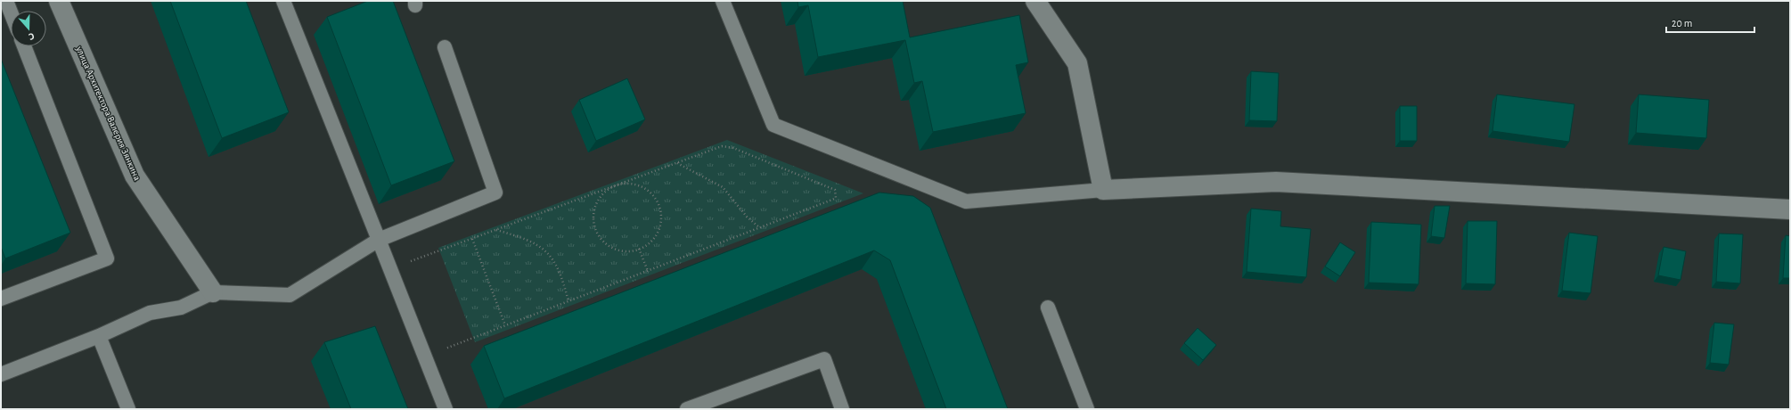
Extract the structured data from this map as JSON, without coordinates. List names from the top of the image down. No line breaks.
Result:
{"streets":{"street":["улица Архитектора Валерия Зянкина"]},"scale_bar":"20 m","north":"bottom"}
